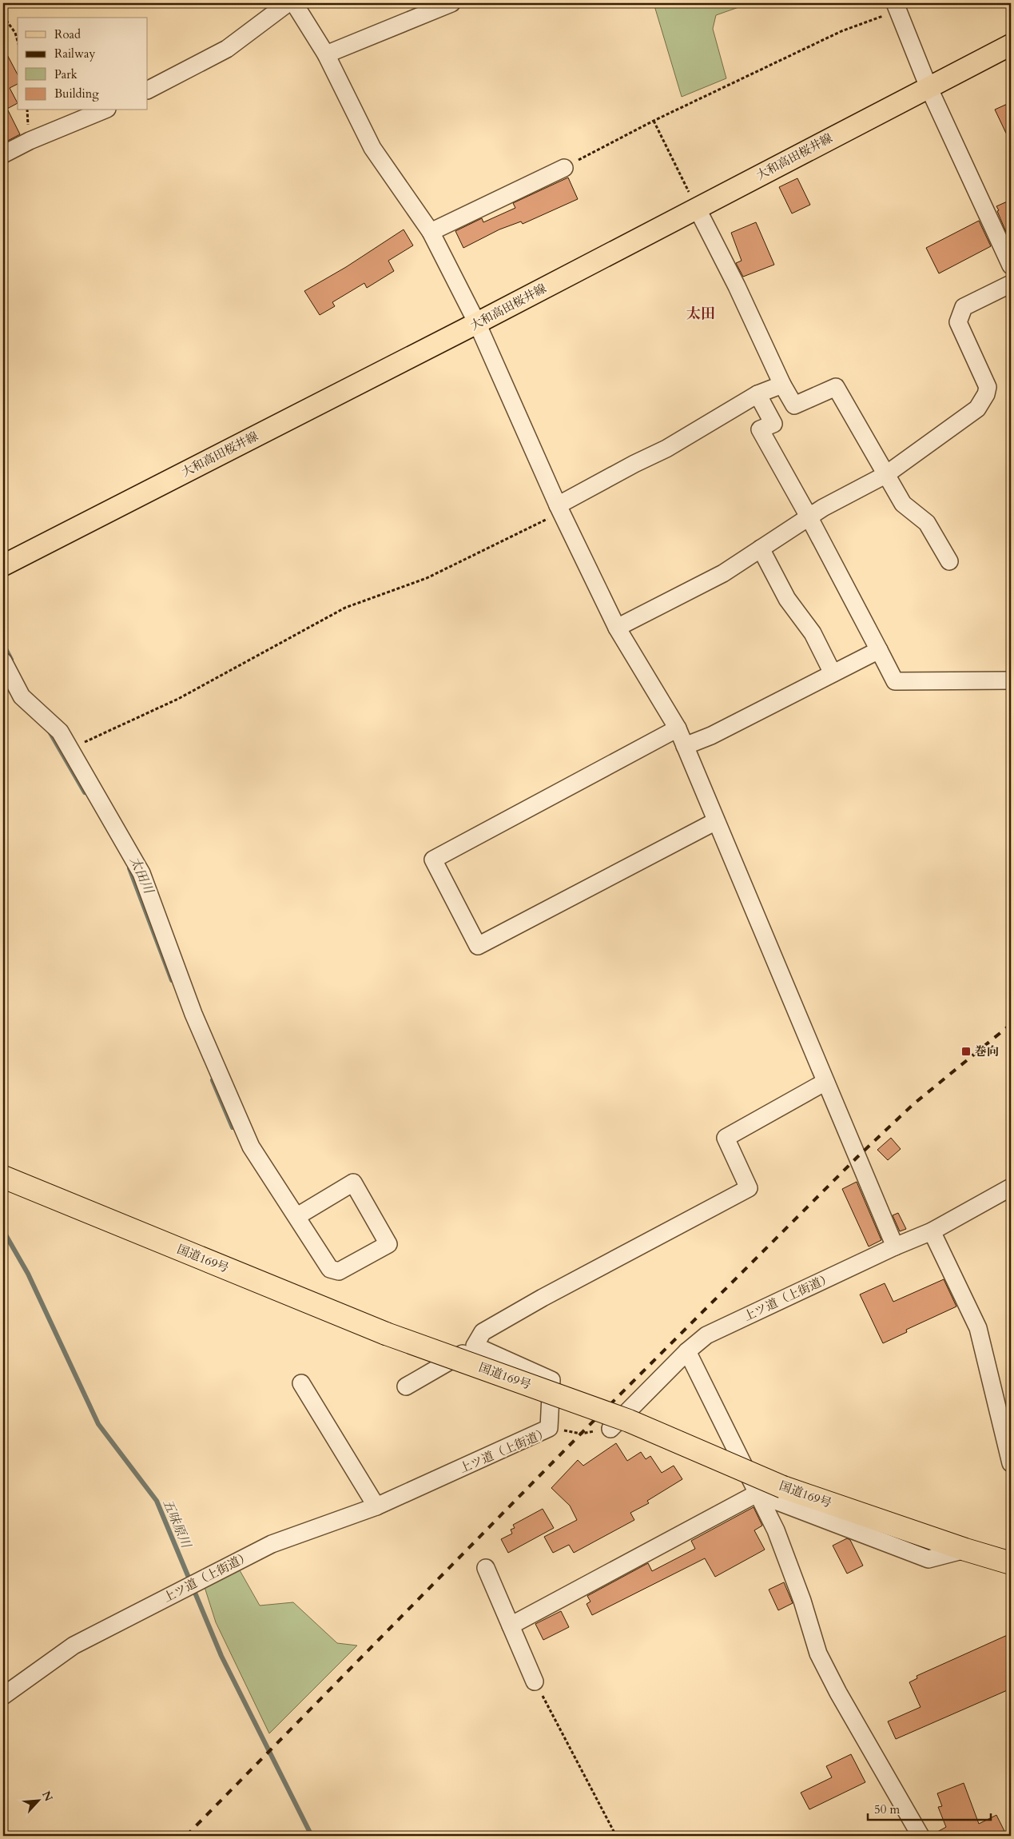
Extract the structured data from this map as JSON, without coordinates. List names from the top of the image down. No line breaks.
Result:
{"streets":{"highway":["国道169号"],"main road":["大和高田桜井線"],"street":["上ツ道（上街道）"]},"districts":["太田"],"water":["太田川","五味原川"],"places":{"transit":["巻向"]},"legend":["Road","Railway","Park","Building"],"scale_bar":"50 m","north":"top right"}
